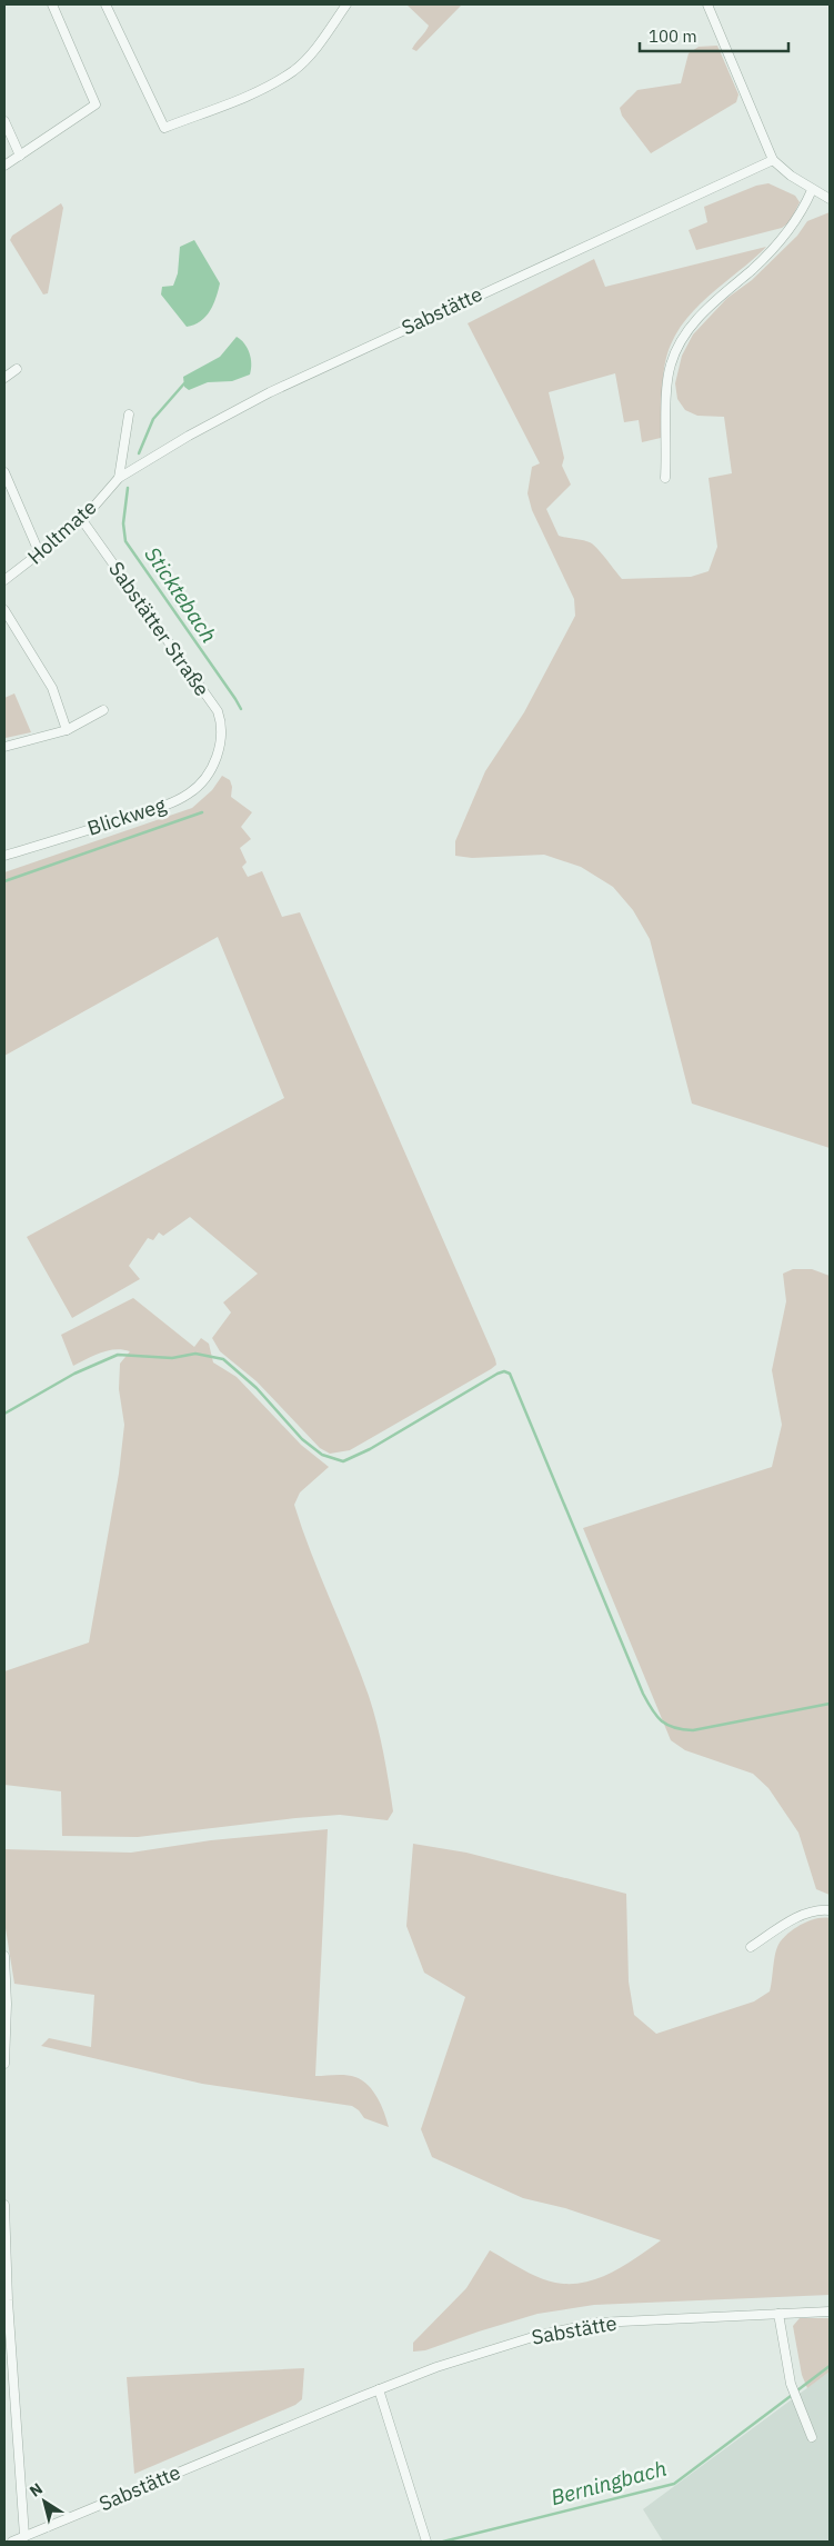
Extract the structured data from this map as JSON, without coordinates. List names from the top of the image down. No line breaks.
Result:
{"streets":{"street":["Sabstätte","Holtmate","Sabstätter Straße","Blickweg"]},"crossings":[["Sabstätte","Holtmate"],["Holtmate","Sabstätter Straße"],["Sabstätter Straße","Blickweg"]],"water":["Sticktebach","Berningbach"],"scale_bar":"100 m","north":"top left"}
